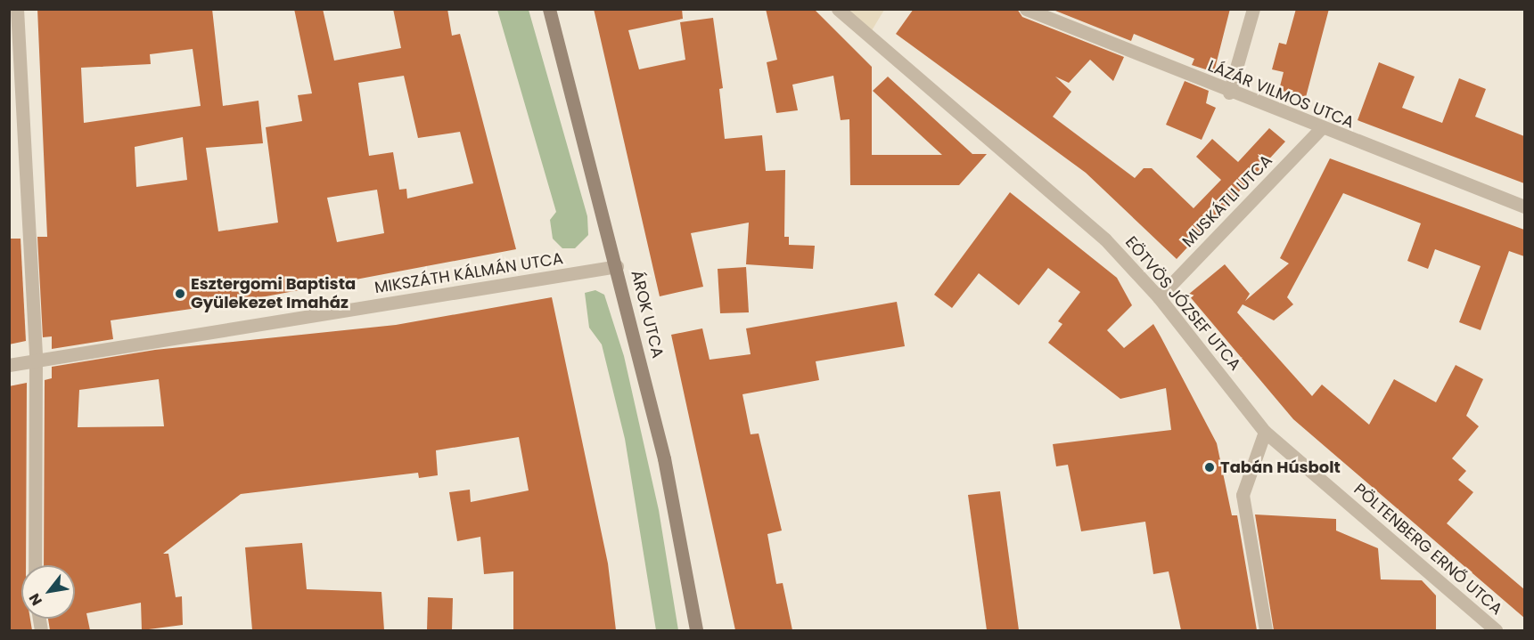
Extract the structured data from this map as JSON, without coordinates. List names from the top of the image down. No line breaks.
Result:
{"streets":{"main road":["ÁROK UTCA"],"street":["LÁZÁR VILMOS UTCA","MUSKÁTLI UTCA","MIKSZÁTH KÁLMÁN UTCA","EÖTVÖS JÓZSEF UTCA","PÖLTENBERG ERNŐ UTCA"]},"crossings":[["LÁZÁR VILMOS UTCA","MUSKÁTLI UTCA"],["MUSKÁTLI UTCA","EÖTVÖS JÓZSEF UTCA"],["MIKSZÁTH KÁLMÁN UTCA","ÁROK UTCA"],["EÖTVÖS JÓZSEF UTCA","PÖLTENBERG ERNŐ UTCA"]],"places":["Esztergomi Baptista Gyülekezet Imaház","Tabán Húsbolt"],"north":"bottom left"}
